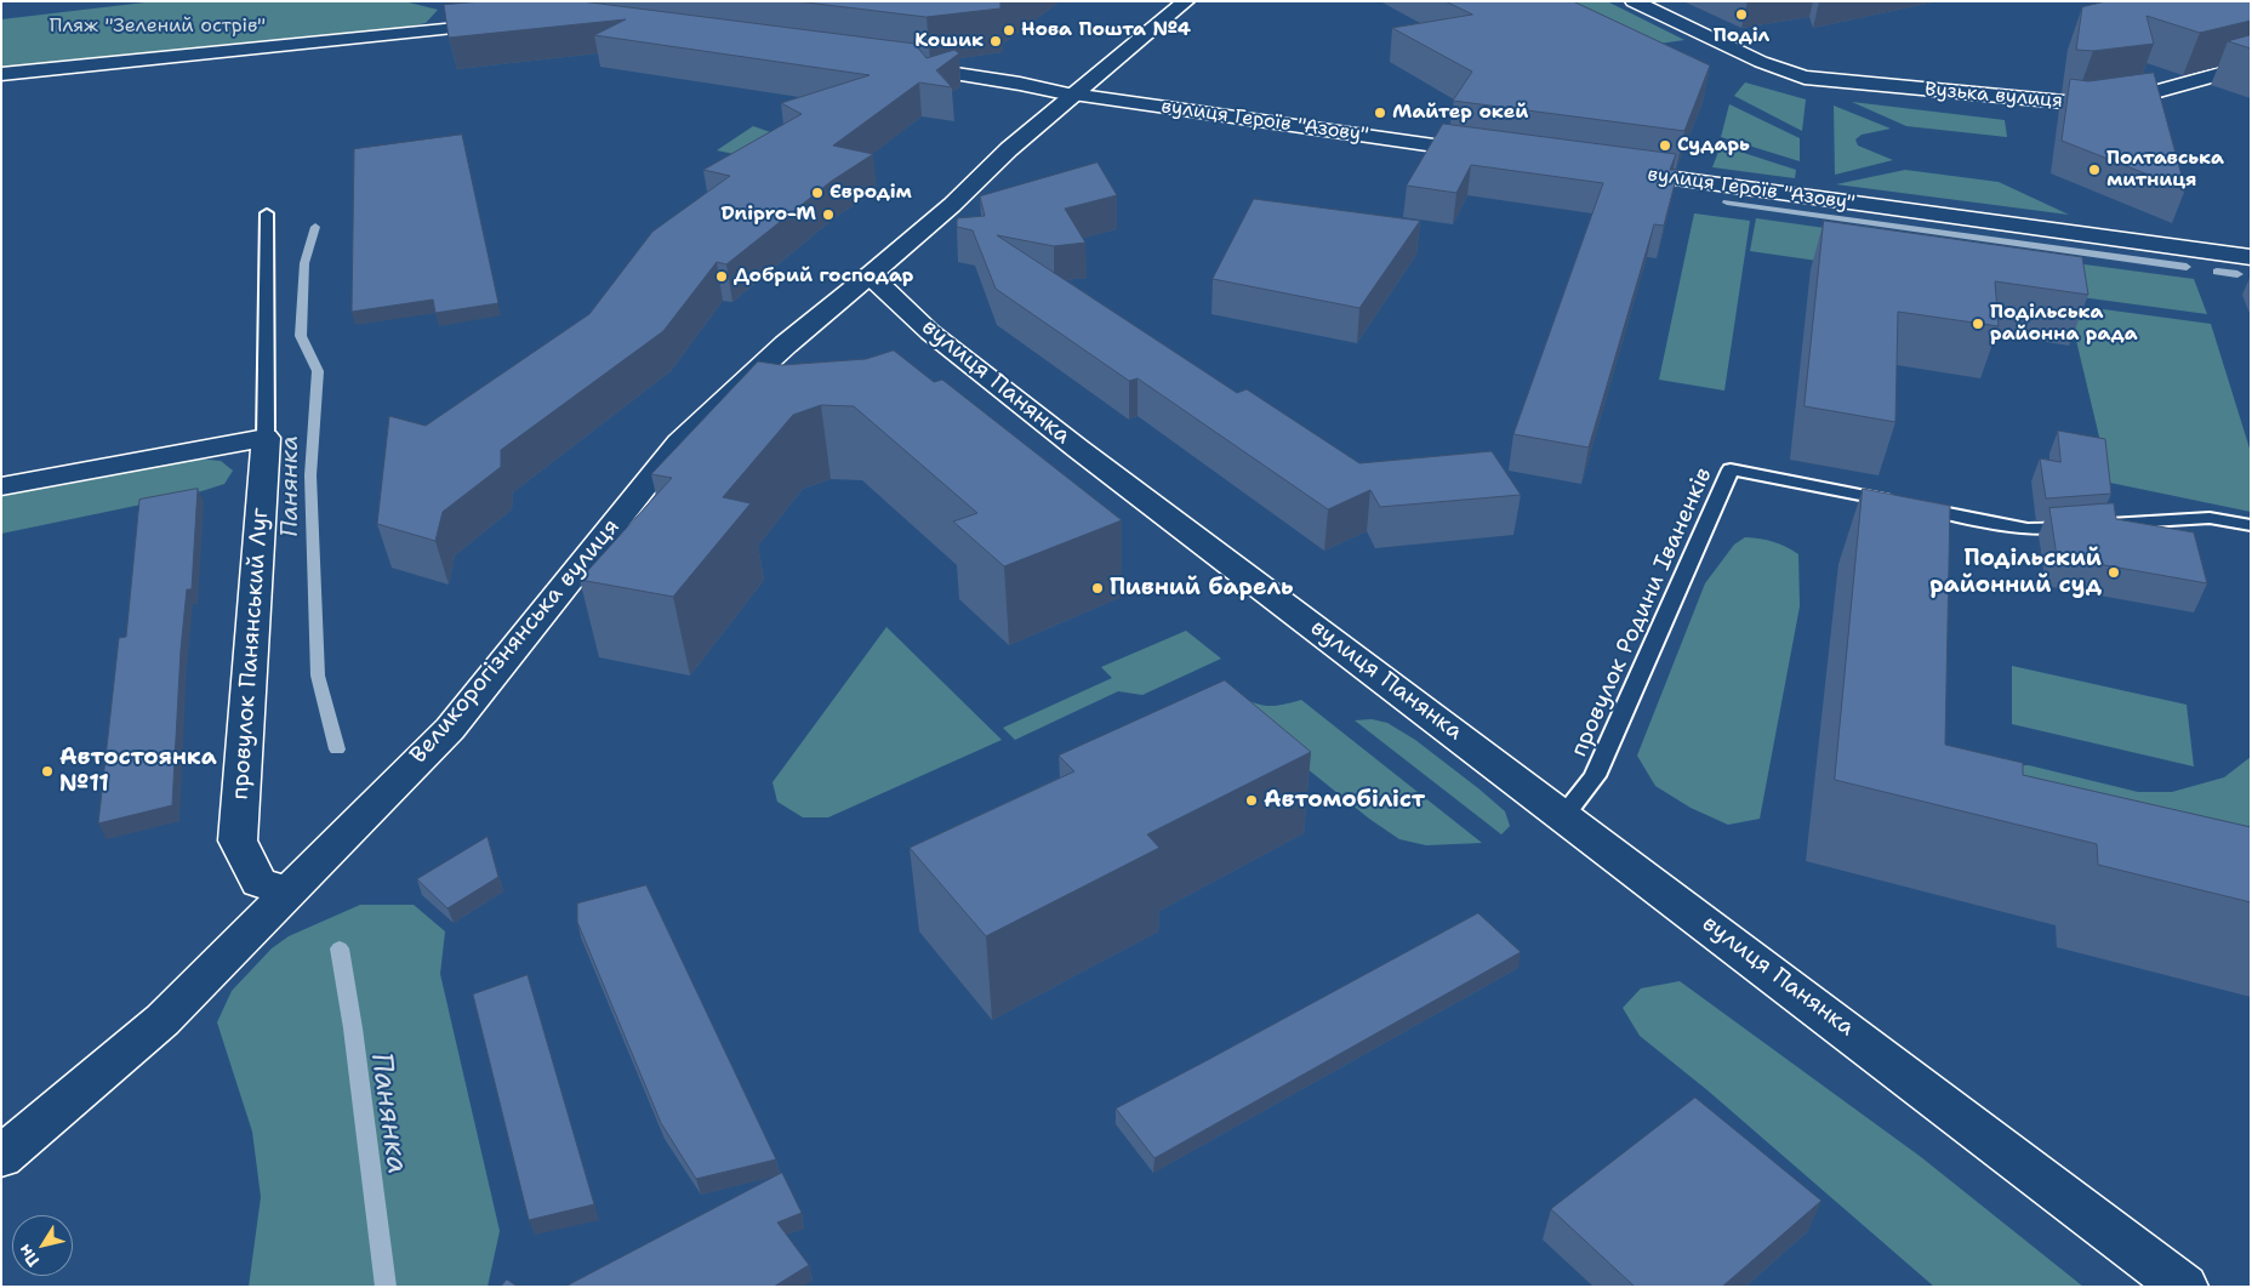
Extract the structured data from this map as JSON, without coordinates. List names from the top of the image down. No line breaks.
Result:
{"streets":{"street":["Вузька вулиця","вулиця Героїв \"Азову\"","вулиця Панянка","Великорогізнянська вулиця","провулок Панянський Луг"],"lane":["провулок Родини Іваненків"]},"crossings":[["вулиця Панянка","провулок Родини Іваненків"],["вулиця Панянка","Великорогізнянська вулиця"],["Великорогізнянська вулиця","провулок Панянський Луг"]],"water":["Панянка"],"parks":["Пляж \"Зелений острів\""],"places":["Поділ","Нова Пошта №4","Кошик","Майтер окей","Сударь","Полтавська митниця","Євродім","Dnipro-M","Добрий господар","Подільська районна рада","Подільский районний суд","Пивний барель","Автостоянка №11","Автомобіліст"],"north":"bottom left"}
